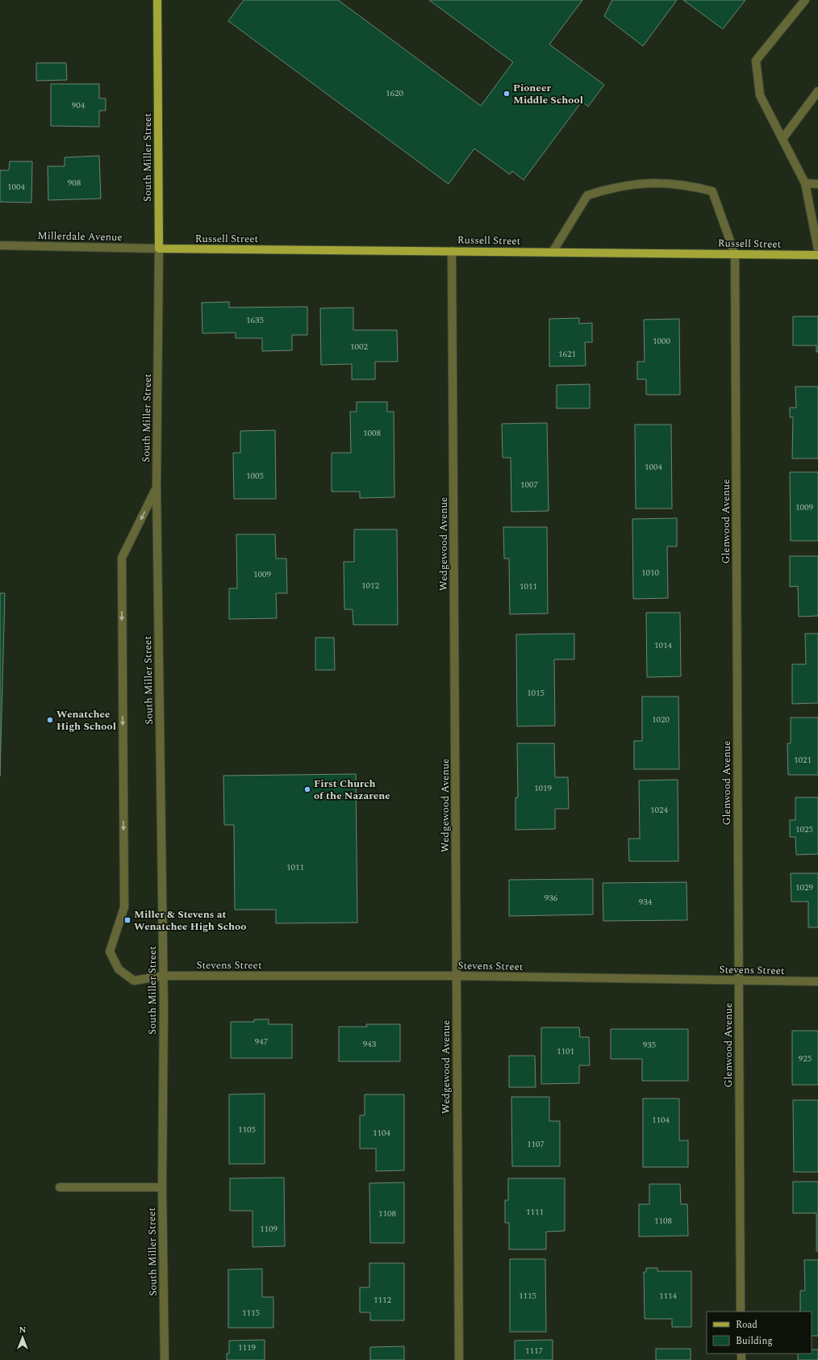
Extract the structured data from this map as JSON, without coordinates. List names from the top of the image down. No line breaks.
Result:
{"streets":{"main road":["South Miller Street","Russell Street"],"street":["Millerdale Avenue","Glenwood Avenue","Wedgewood Avenue","Stevens Street"]},"crossings":[["South Miller Street","Millerdale Avenue"],["South Miller Street","Russell Street"],["South Miller Street","Stevens Street"],["Millerdale Avenue","Russell Street"],["Russell Street","Glenwood Avenue"],["Russell Street","Wedgewood Avenue"],["Glenwood Avenue","Stevens Street"],["Wedgewood Avenue","Stevens Street"]],"one_way":["Stevens Street"],"places":{"other":["Pioneer Middle School","Wenatchee High School","First Church of the Nazarene"],"transit":["Miller & Stevens at Wenatchee High Schoo"]},"house_numbers":["1620","904","908","1004","1635","1000","1002","1621","1008","1004","1005","1007","1009","1010","1009","1012","1011","1014","1015","1020","1021","1019","1024","1025","1011","1029","936","934","947","943","935","1101","925","1104","1105","1104","1107","1111","1108","1108","1109","1115","1114","1112","1115","1119","1117"],"legend":["Road","Building"],"north":"top"}
